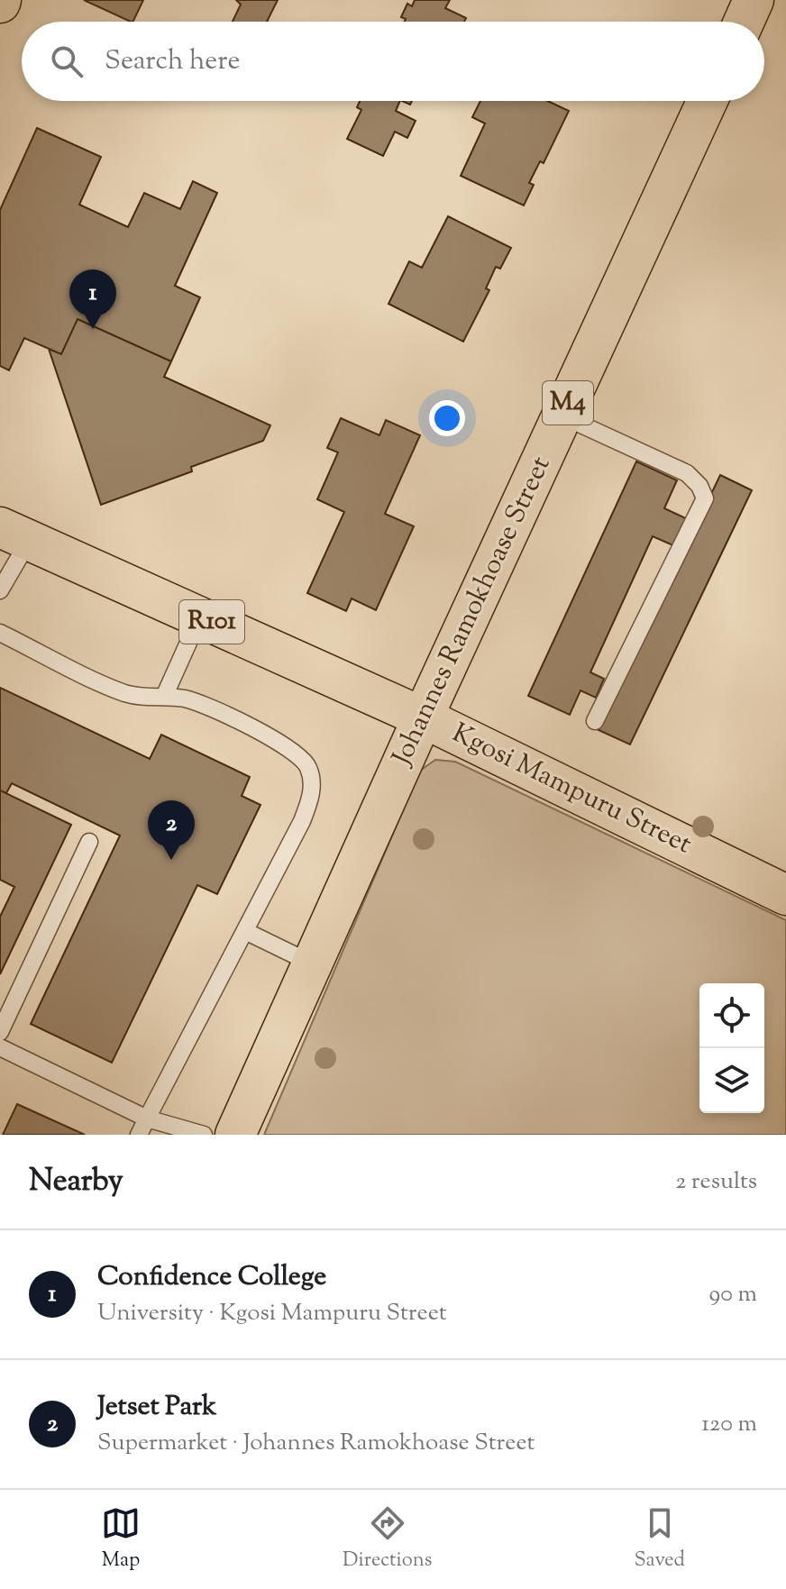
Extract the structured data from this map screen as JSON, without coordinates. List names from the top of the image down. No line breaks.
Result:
{"streets":{"main road":["M4","Johannes Ramokhoase Street","R101","Kgosi Mampuru Street"]},"crossings":[["Johannes Ramokhoase Street","Kgosi Mampuru Street"]],"page":{"search":"Search here","pins":["1","2"],"heading":["Nearby","2 results"],"list":[{"mark":"1","name":"Confidence College","note":"University · Kgosi Mampuru Street","value":"90 m"},{"mark":"2","name":"Jetset Park","note":"Supermarket · Johannes Ramokhoase Street","value":"120 m"}],"nav":["Map","Directions","Saved"]}}
